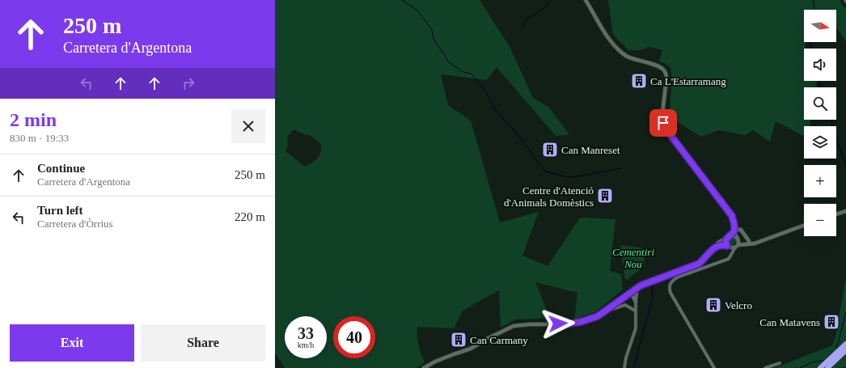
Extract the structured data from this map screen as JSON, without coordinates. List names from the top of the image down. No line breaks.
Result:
{"parks":["Cementiri Nou"],"places":{"building":["Ca L'Estarramang","Can Manreset","Centre d'Atenció d'Animals Domèstics","Velcro","Can Matavens","Can Carmany"]},"north":"right","page":{"turn":["250 m","Carretera d'Argentona"],"map_buttons":["+","−"],"heading":["2 min","830 m · 19:33"],"list":[{"name":"Continue","note":"Carretera d'Argentona","value":"250 m"},{"name":"Turn left","note":"Carretera d'Òrrius","value":"220 m"}],"speed":"33 km/h","limit":"40","buttons":["Exit","Share"]}}
